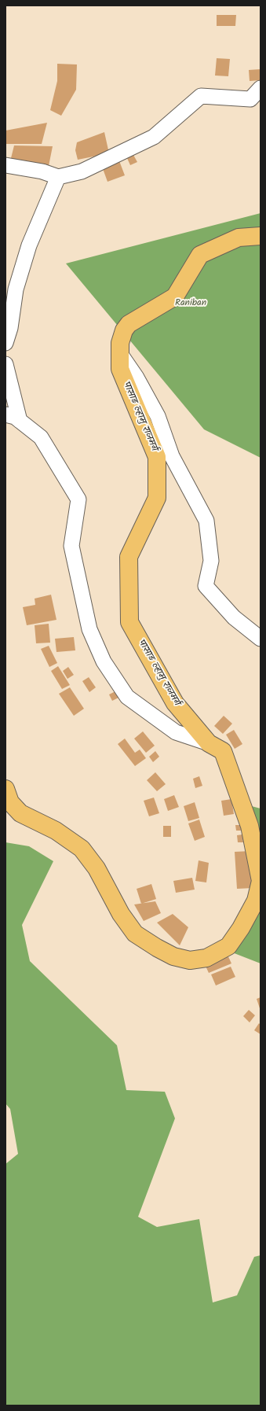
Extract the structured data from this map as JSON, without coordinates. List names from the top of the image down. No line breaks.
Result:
{"streets":{"main road":["पासाङ ल्हामु राजमर्ग"]},"parks":["Raniban"]}
